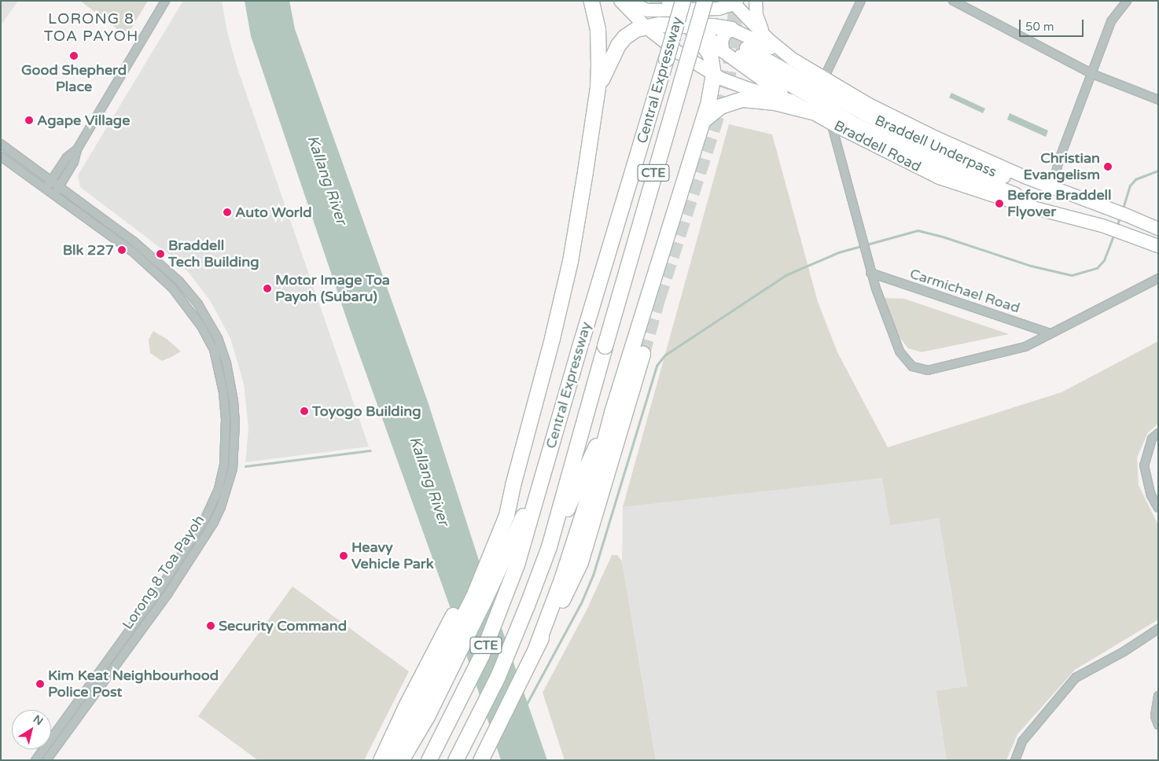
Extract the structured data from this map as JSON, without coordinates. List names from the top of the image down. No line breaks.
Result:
{"streets":{"highway":["Central Expressway","Braddell Road","Braddell Underpass","CTE"],"street":["Carmichael Road","Lorong 8 Toa Payoh"]},"crossings":[["Braddell Road","Braddell Underpass"]],"districts":["LORONG 8 TOA PAYOH"],"water":["Kallang River"],"places":["Good Shepherd Place","Agape Village","Christian Evangelism","Before Braddell Flyover","Auto World","Blk 227","Braddell Tech Building","Motor Image Toa Payoh (Subaru)","Toyogo Building","Heavy Vehicle Park","Security Command","Kim Keat Neighbourhood Police Post"],"scale_bar":"50 m","north":"top right"}
